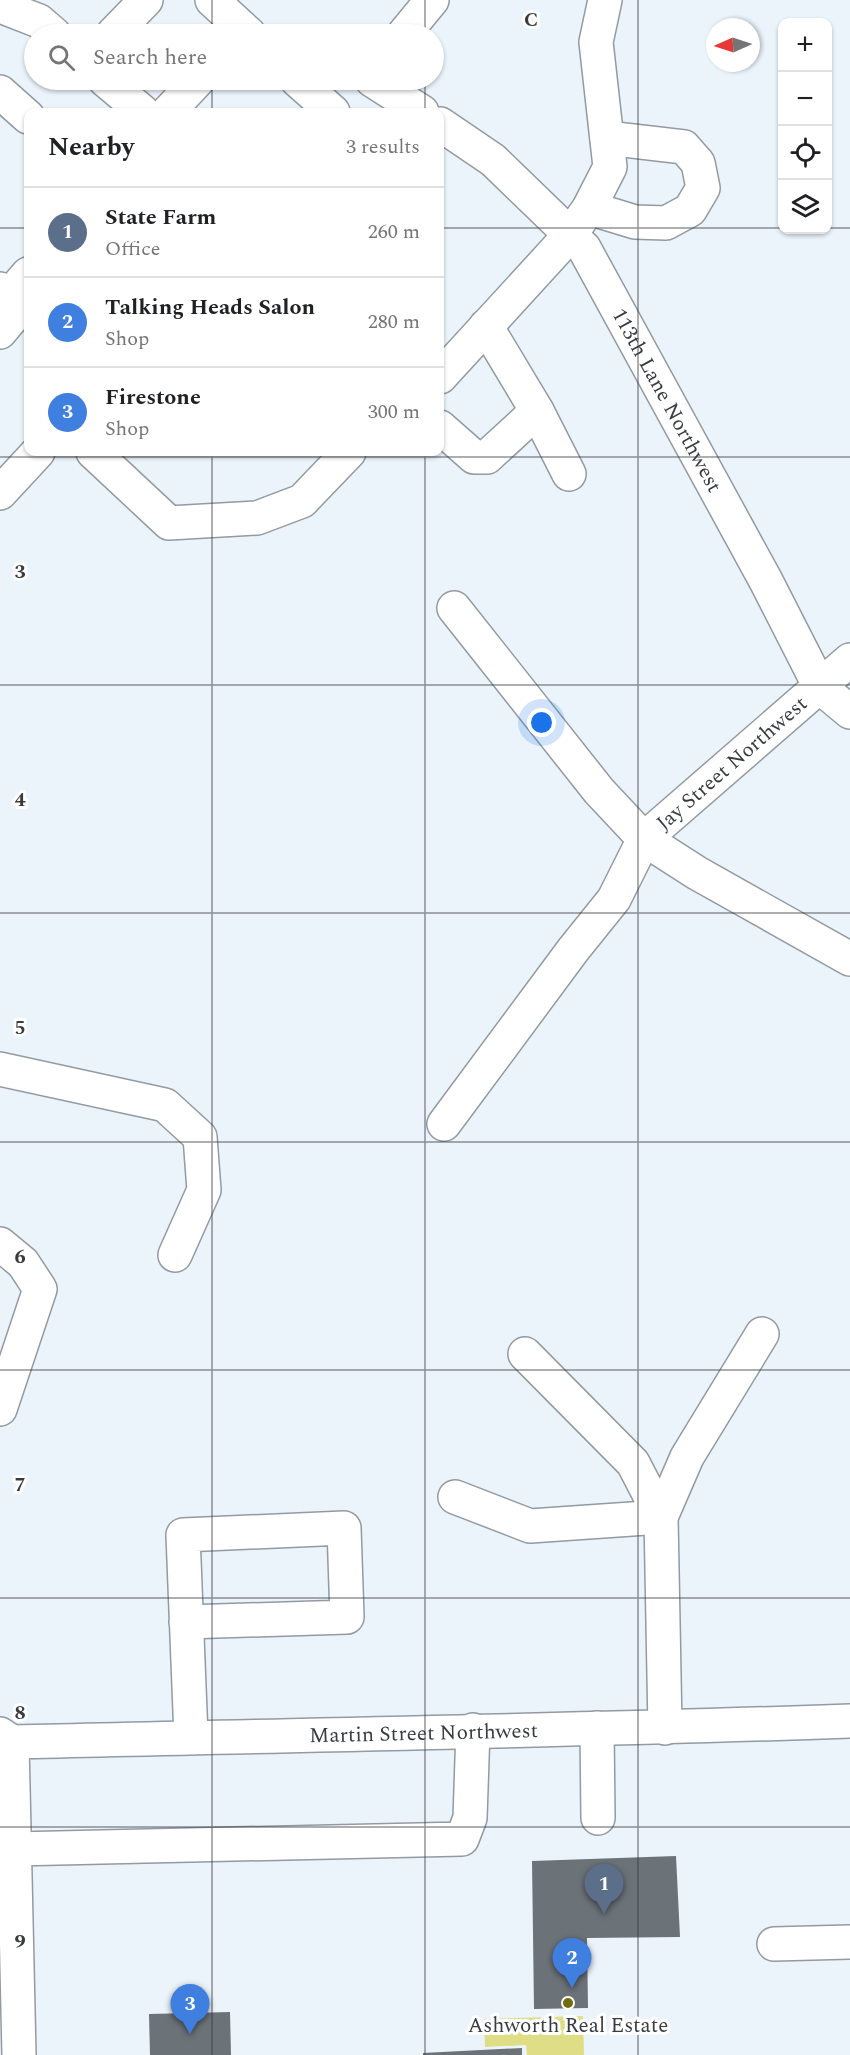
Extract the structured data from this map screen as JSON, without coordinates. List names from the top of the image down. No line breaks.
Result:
{"streets":{"street":["113th Lane Northwest","Jay Street Northwest","Martin Street Northwest"]},"crossings":[["113th Lane Northwest","Jay Street Northwest"]],"places":["Ashworth Real Estate"],"north":"left","page":{"map_buttons":["+","−"],"search":"Search here","heading":["Nearby","3 results"],"list":[{"mark":"1","name":"State Farm","note":"Office","value":"260 m"},{"mark":"2","name":"Talking Heads Salon","note":"Shop","value":"280 m"},{"mark":"3","name":"Firestone","note":"Shop","value":"300 m"}],"pins":["1","2","3"]},"grid":{"columns":["C"],"rows":["3","4","5","6","7","8","9"]}}
